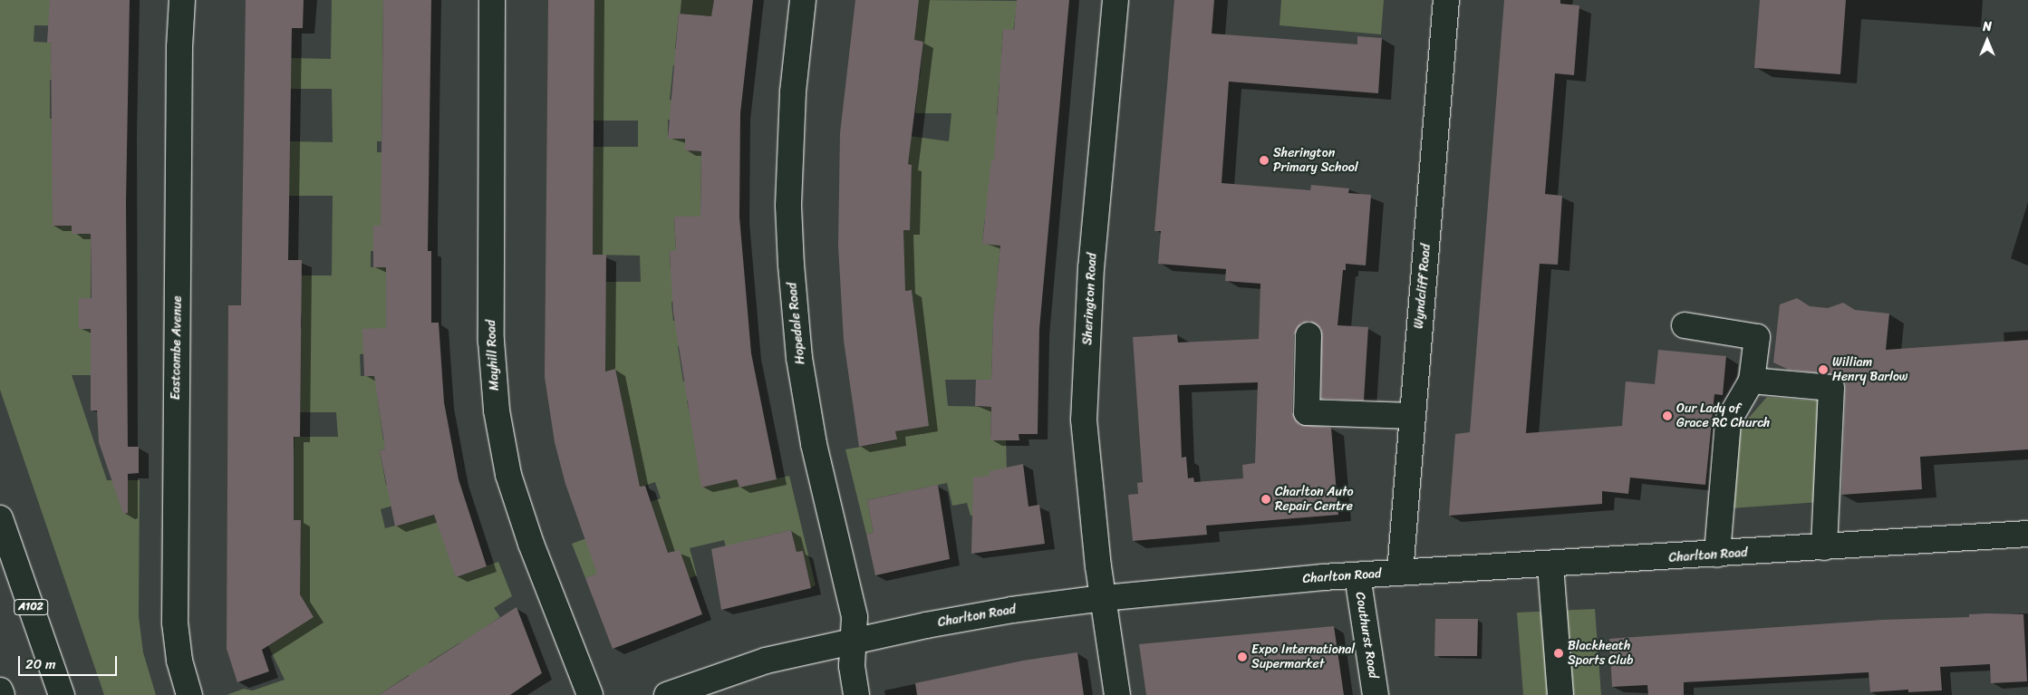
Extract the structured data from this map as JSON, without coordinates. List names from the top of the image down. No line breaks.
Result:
{"streets":{"main road":["Wyndcliff Road","Sherington Road","Hopedale Road","Eastcombe Avenue","Mayhill Road","Charlton Road","A102","Couthurst Road"]},"crossings":[["Wyndcliff Road","Charlton Road"],["Sherington Road","Charlton Road"],["Hopedale Road","Charlton Road"],["Charlton Road","Couthurst Road"]],"places":["Sherington Primary School","William Henry Barlow","Our Lady of Grace RC Church","Charlton Auto Repair Centre","Blackheath Sports Club","Expo International Supermarket"],"scale_bar":"20 m","north":"top"}
